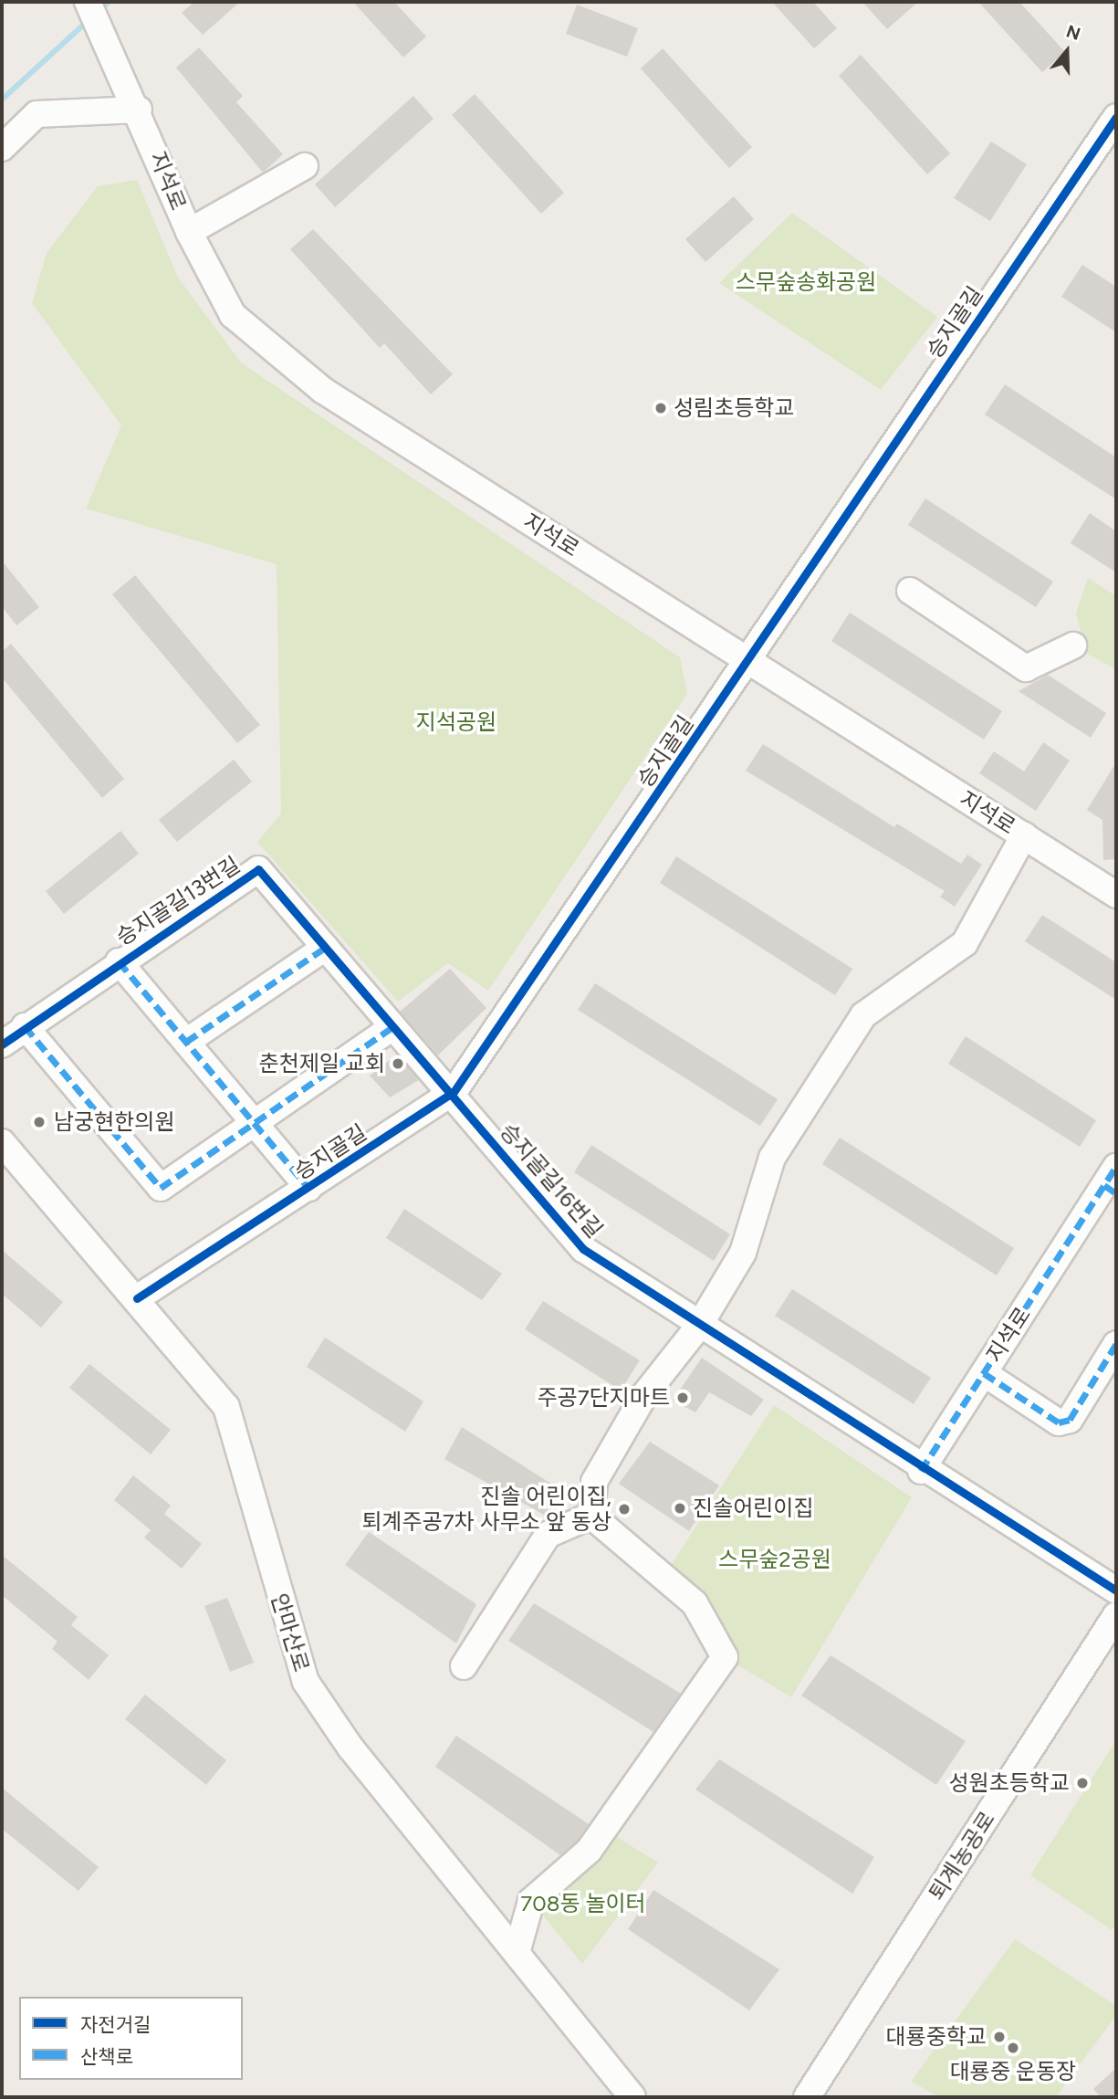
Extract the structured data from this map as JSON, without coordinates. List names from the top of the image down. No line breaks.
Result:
{"streets":{"street":["지석로","승지골길","승지골길13번길","승지골길16번길","안마산로","퇴계농공로"]},"crossings":[["지석로","승지골길"],["지석로","승지골길16번길"],["승지골길","승지골길13번길"],["승지골길","승지골길16번길"],["승지골길","안마산로"],["승지골길13번길","승지골길16번길"]],"parks":["스무숲송화공원","지석공원","스무숲2공원","708동 놀이터"],"places":["성림초등학교","춘천제일 교회","남궁현한의원","주공7단지마트","진솔어린이집","진솔 어린이집, 퇴계주공7차 사무소 앞 동상","성원초등학교","대룡중학교","대룡중 운동장"],"legend":["자전거길","산책로"],"north":"top"}
